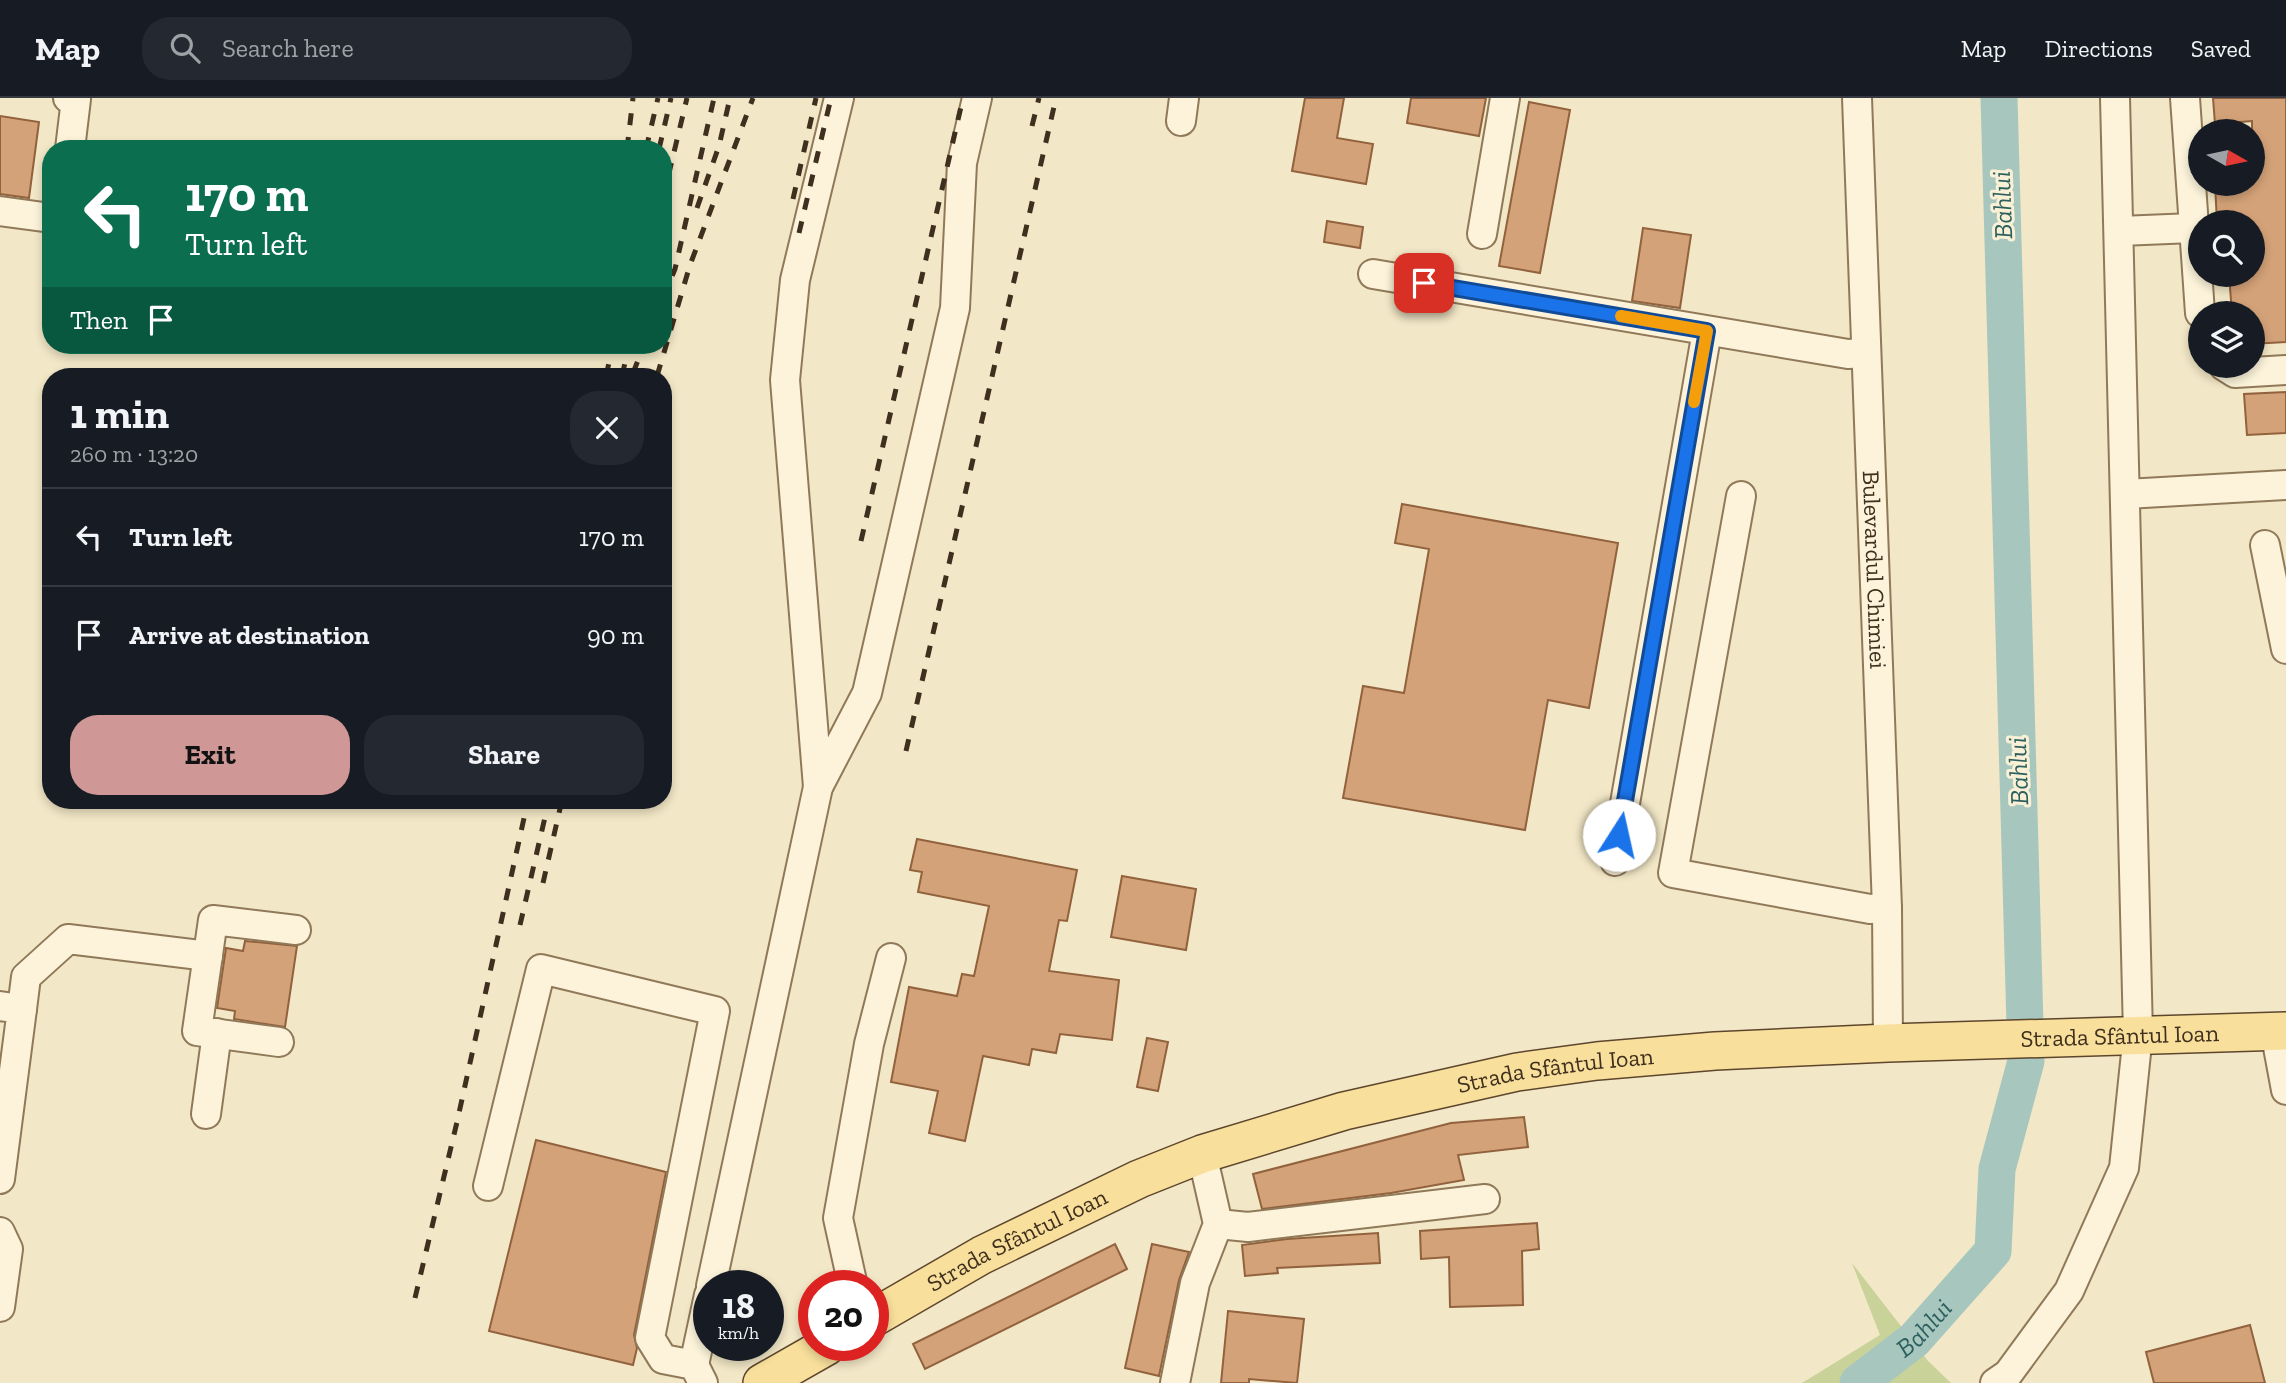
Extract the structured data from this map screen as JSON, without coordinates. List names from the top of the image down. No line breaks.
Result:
{"streets":{"main road":["Strada Sfântul Ioan"],"street":["Bulevardul Chimiei"]},"crossings":[["Bulevardul Chimiei","Strada Sfântul Ioan"]],"water":["Bahlui"],"north":"right","page":{"header":"Map","search":"Search here","nav":["Map","Directions","Saved"],"turn":["170 m","Turn left"],"then":"Then","heading":["1 min","260 m · 13:20"],"list":[{"name":"Turn left","value":"170 m"},{"name":"Arrive at destination","value":"90 m"}],"buttons":["Exit","Share"],"speed":"18 km/h","limit":"20"}}
